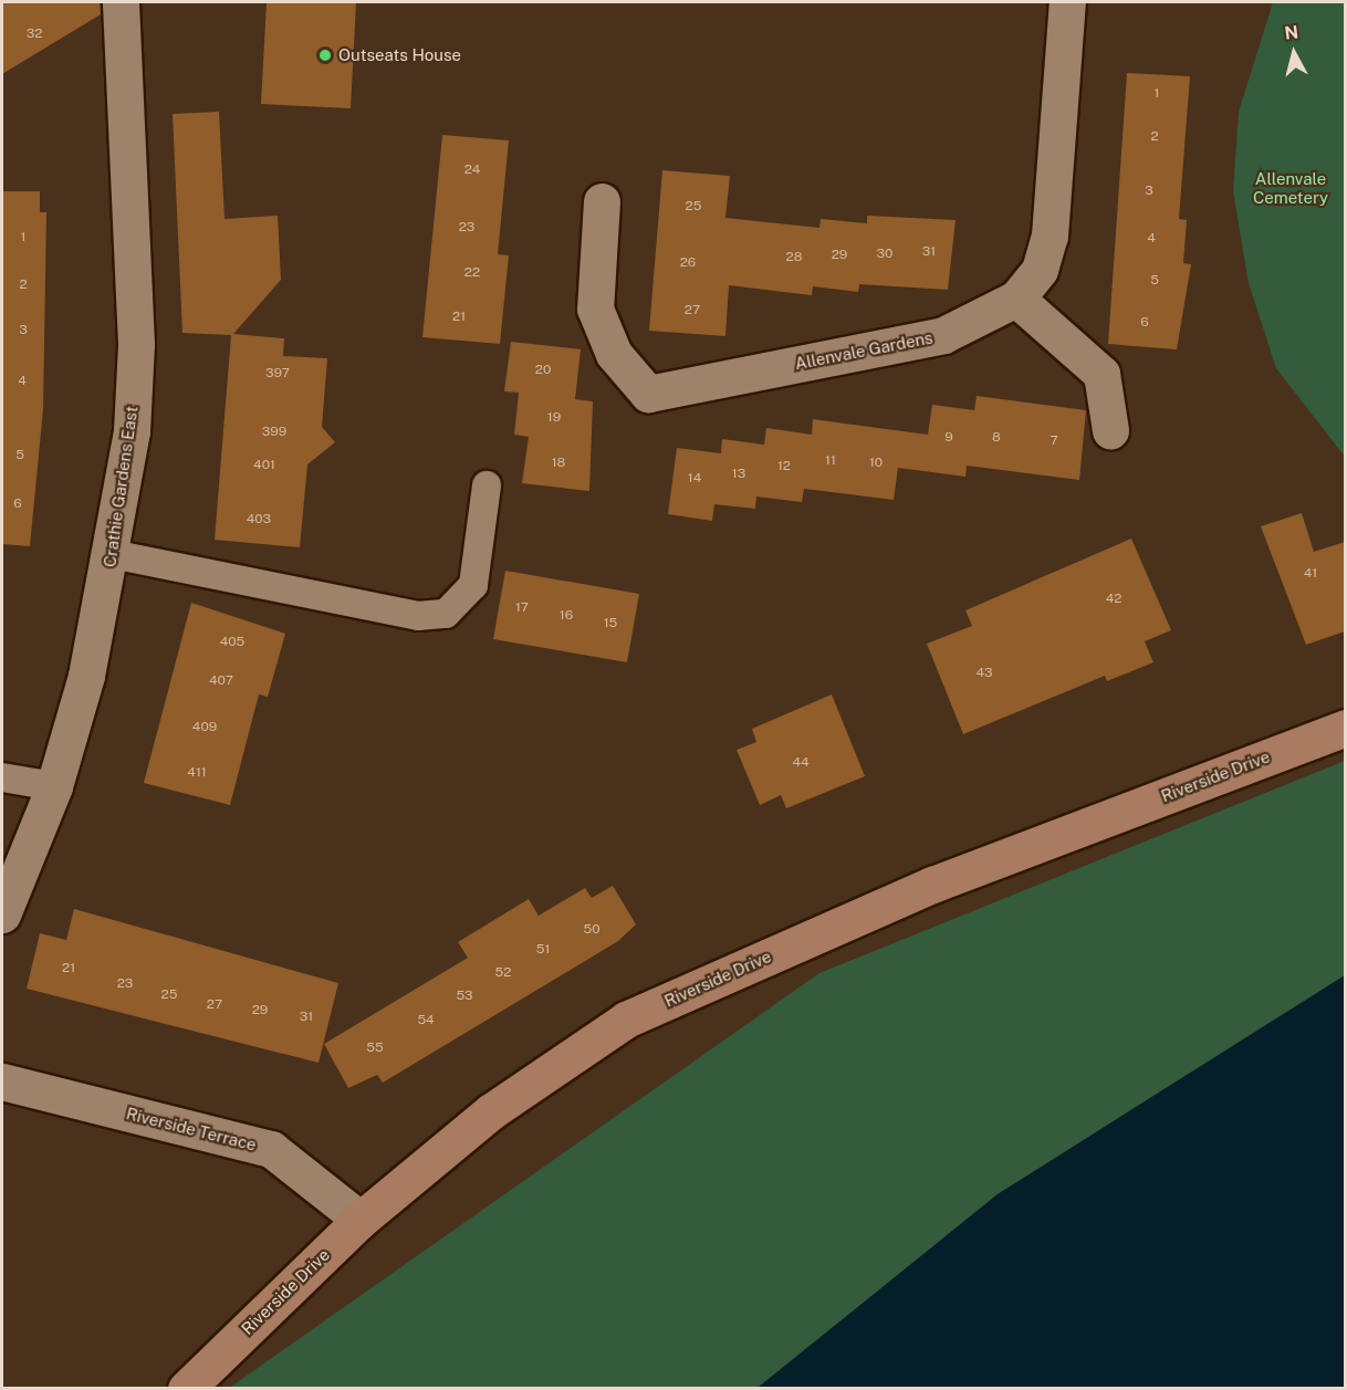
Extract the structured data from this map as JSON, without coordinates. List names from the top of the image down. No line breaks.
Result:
{"streets":{"street":["Allenvale Gardens","Crathie Gardens East","Riverside Drive","Riverside Terrace"]},"crossings":[["Riverside Drive","Riverside Terrace"]],"parks":["Allenvale Cemetery"],"places":["Outseats House"],"house_numbers":["32","1","2","24","3","25","23","1","4","31","30","29","28","26","22","5","2","27","21","6","3","20","397","4","19","399","9","8","7","5","11","18","10","401","12","13","14","6","403","41","42","17","16","15","405","43","407","409","44","411","50","51","21","52","23","25","53","27","29","31","54","55"],"north":"top"}
